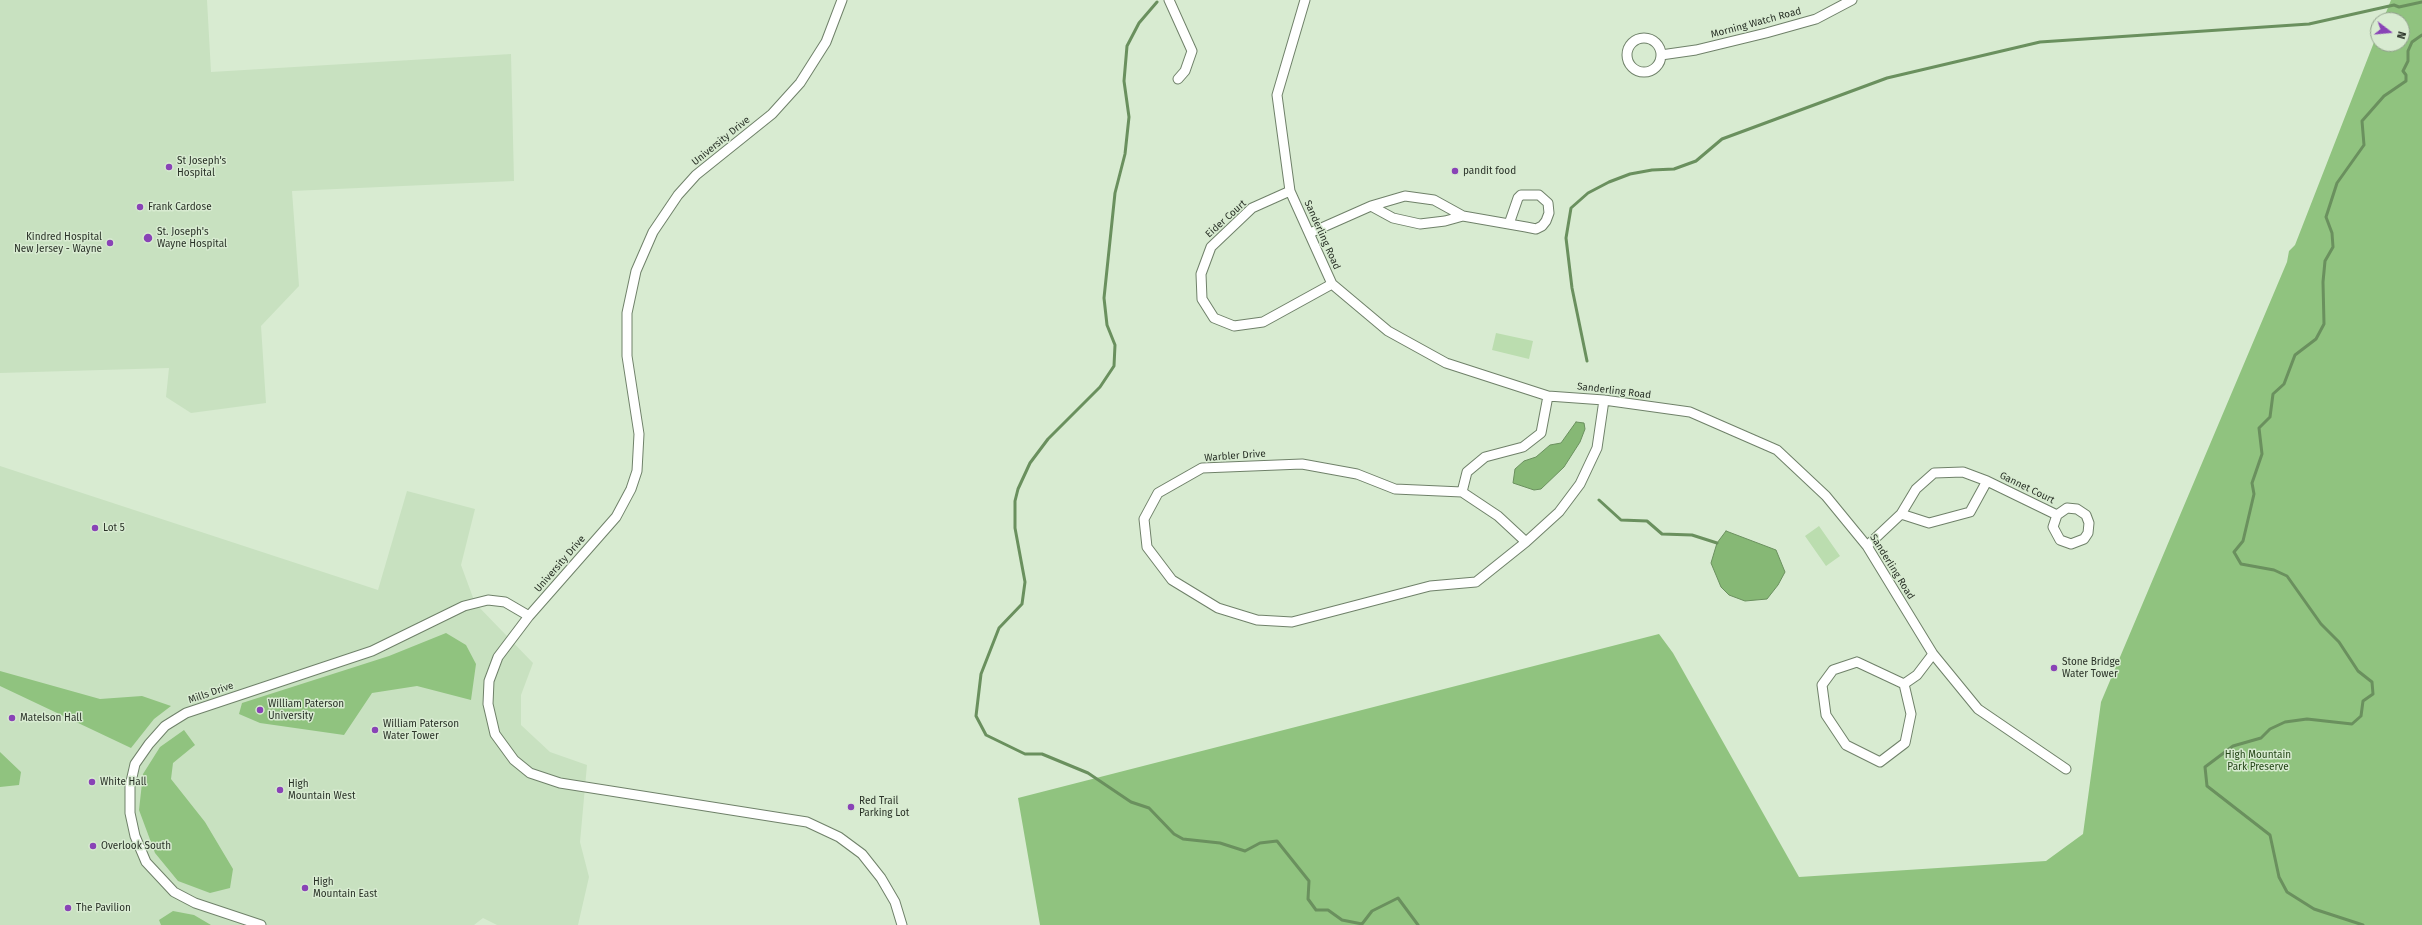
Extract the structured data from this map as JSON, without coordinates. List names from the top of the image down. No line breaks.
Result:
{"streets":{"street":["Morning Watch Road","University Drive","Eider Court","Sanderling Road","Warbler Drive","Gannet Court","Mills Drive"]},"crossings":[["University Drive","Mills Drive"],["Eider Court","Sanderling Road"],["Sanderling Road","Warbler Drive"],["Sanderling Road","Gannet Court"]],"parks":["High Mountain Park Preserve"],"places":["St Joseph's Hospital","pandit food","Frank Cardose","St. Joseph's Wayne Hospital","Kindred Hospital New Jersey - Wayne","Lot 5","Stone Bridge Water Tower","William Paterson University","Matelson Hall","William Paterson Water Tower","White Hall","High Mountain West","Red Trail Parking Lot","Overlook South","High Mountain East","The Pavilion"],"north":"right"}
